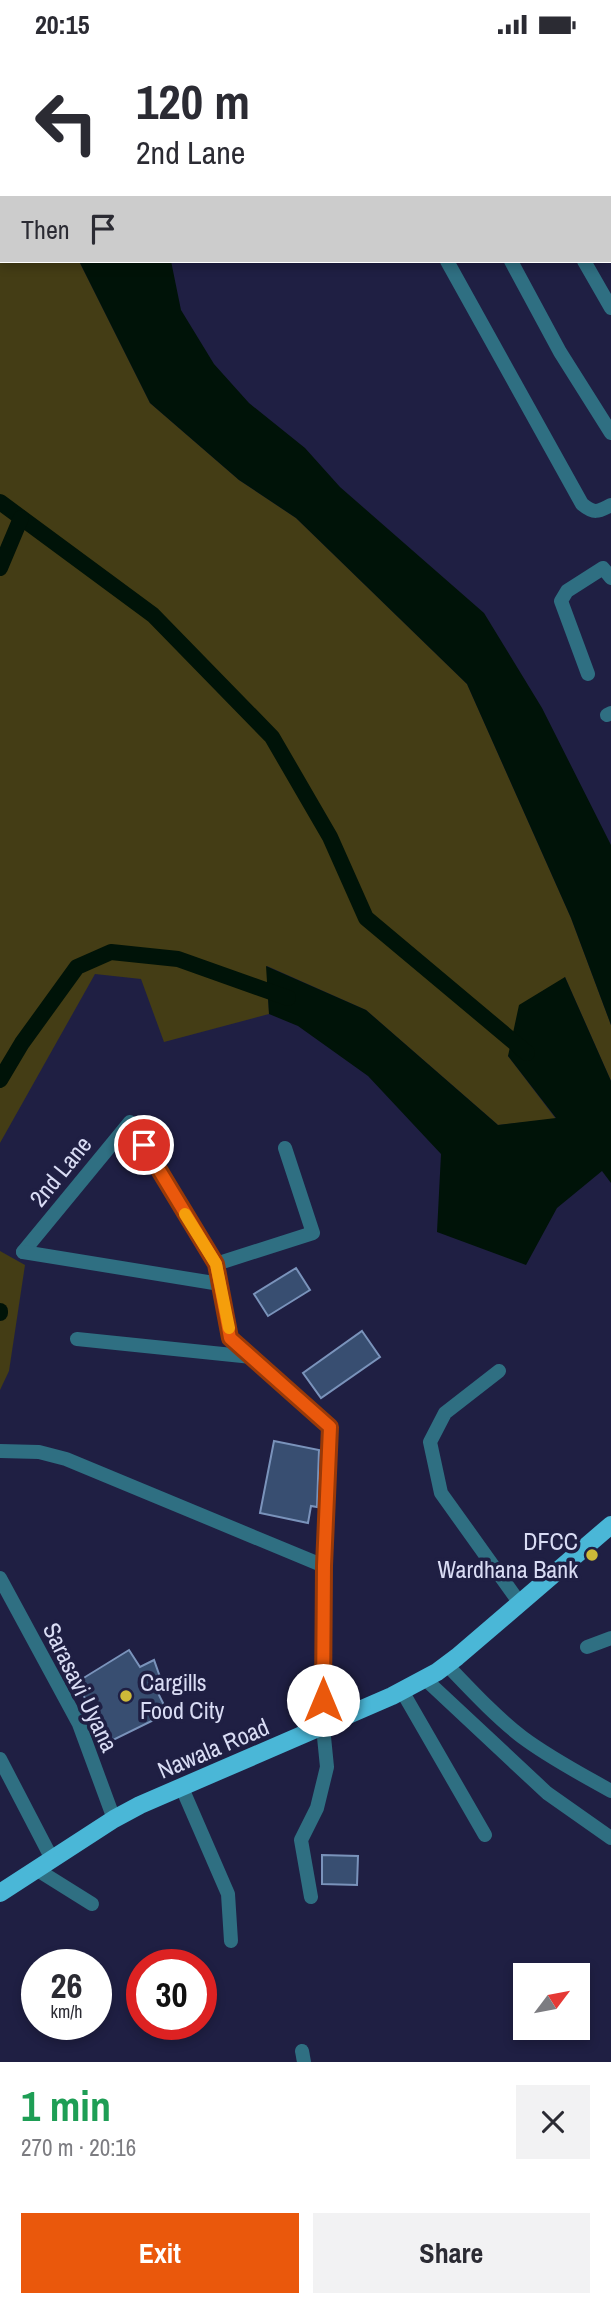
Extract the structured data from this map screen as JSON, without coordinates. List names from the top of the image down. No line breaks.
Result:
{"streets":{"main road":["Nawala Road"],"street":["2nd Lane","Sarasavi Uyana"]},"crossings":[["2nd Lane","Nawala Road"],["Sarasavi Uyana","Nawala Road"]],"places":["DFCC Wardhana Bank","Cargills Food City"],"north":"top right","page":{"status":"20:15","turn":["120 m","2nd Lane"],"then":"Then","speed":"26 km/h","limit":"30","heading":["1 min","270 m · 20:16"],"buttons":["Exit","Share"]}}
